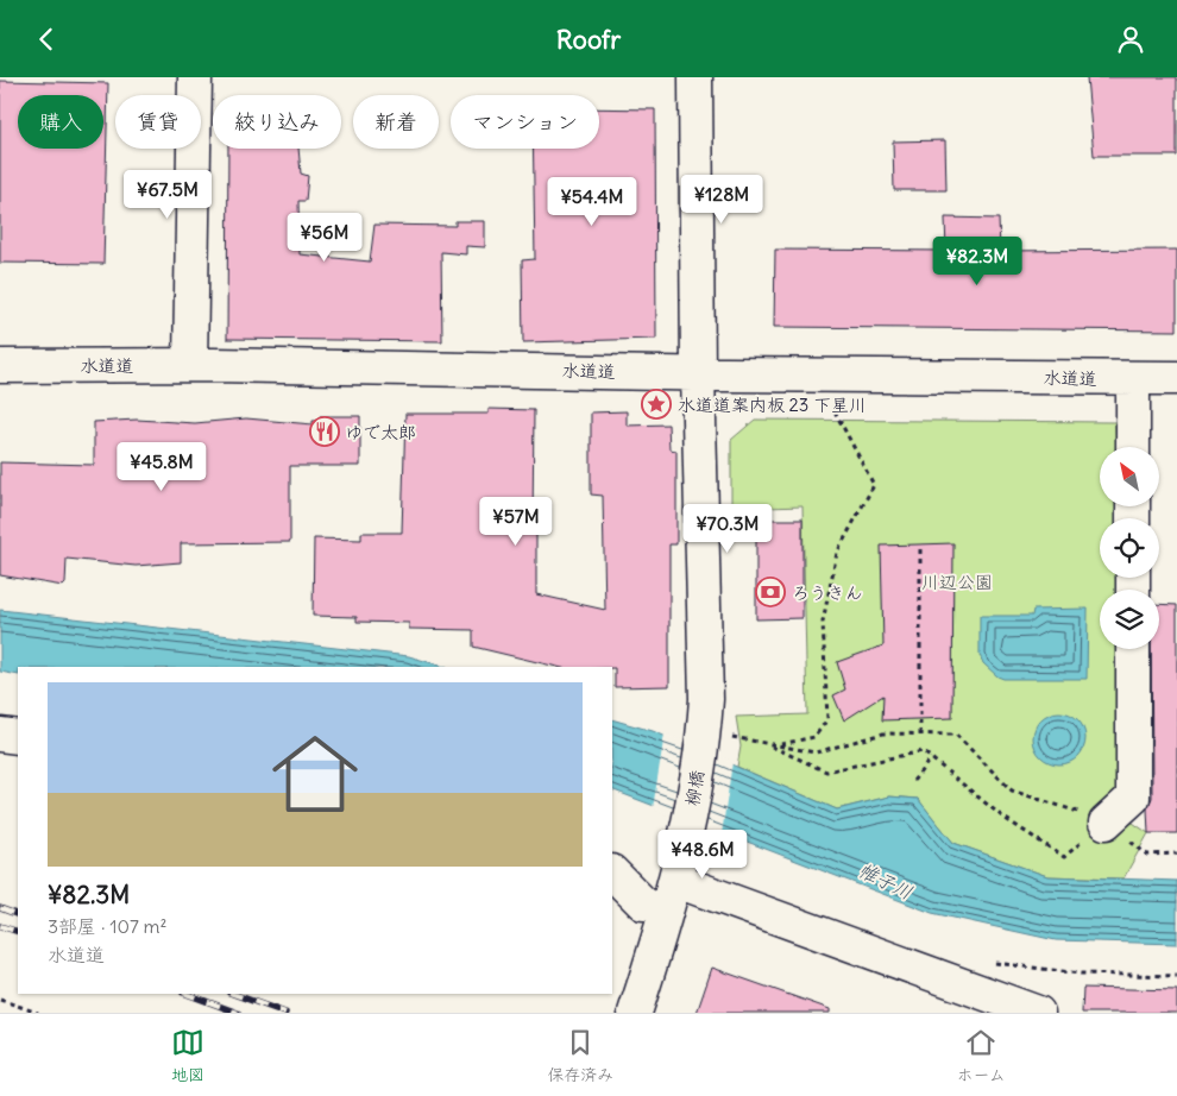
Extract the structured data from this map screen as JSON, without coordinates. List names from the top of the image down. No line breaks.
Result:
{"streets":{"street":["水道道","柳橋"]},"crossings":[["水道道","柳橋"]],"water":["帷子川"],"parks":["川辺公園"],"places":{"place":["水道道案内板 23 下星川"],"restaurant":["ゆで太郎"],"bank":["ろうきん"]},"north":"top left","page":{"header":"Roofr","chip":["購入","賃貸","絞り込み","新着","マンション"],"price":["¥67.5M","¥128M","¥54.4M","¥56M","¥82.3M","¥45.8M","¥57M","¥70.3M","¥48.6M"],"list":[{"name":"¥82.3M","note":"3部屋 · 107 m² · 水道道"}],"tabs":["地図","保存済み","ホーム"]}}
